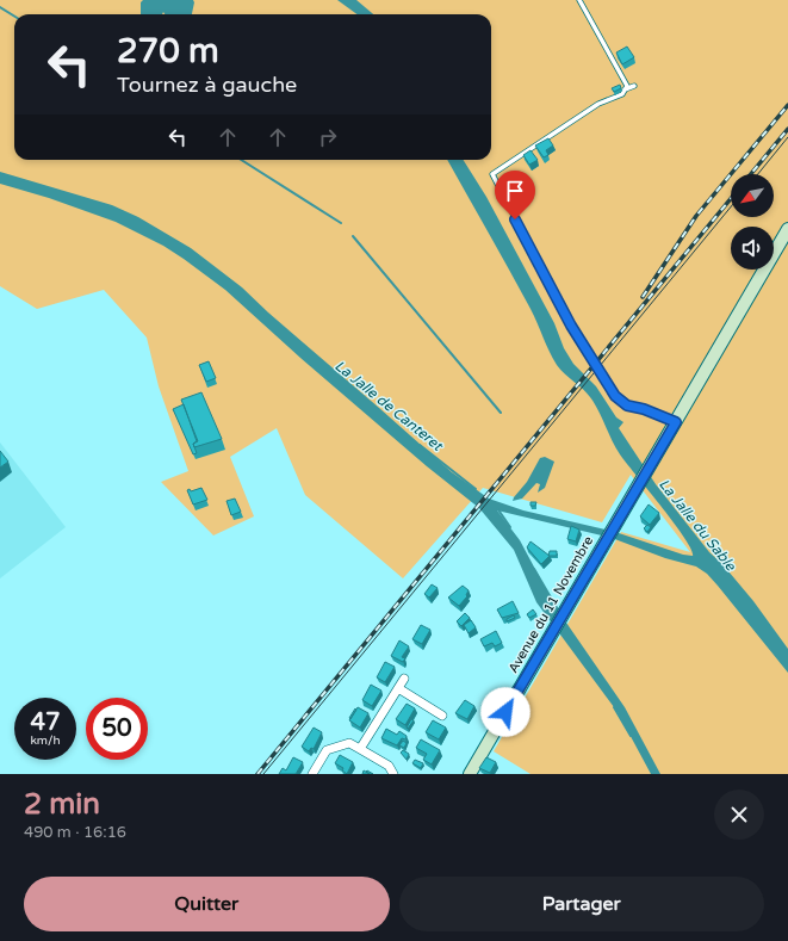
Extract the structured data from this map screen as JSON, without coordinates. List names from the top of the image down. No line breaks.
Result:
{"streets":{"main road":["Avenue du 11 Novembre"]},"water":["La Jalle de Canteret","La Jalle du Sable"],"north":"bottom left","page":{"turn":["270 m","Tournez à gauche"],"speed":"47 km/h","limit":"50","heading":["2 min","490 m · 16:16"],"buttons":["Quitter","Partager"]}}
